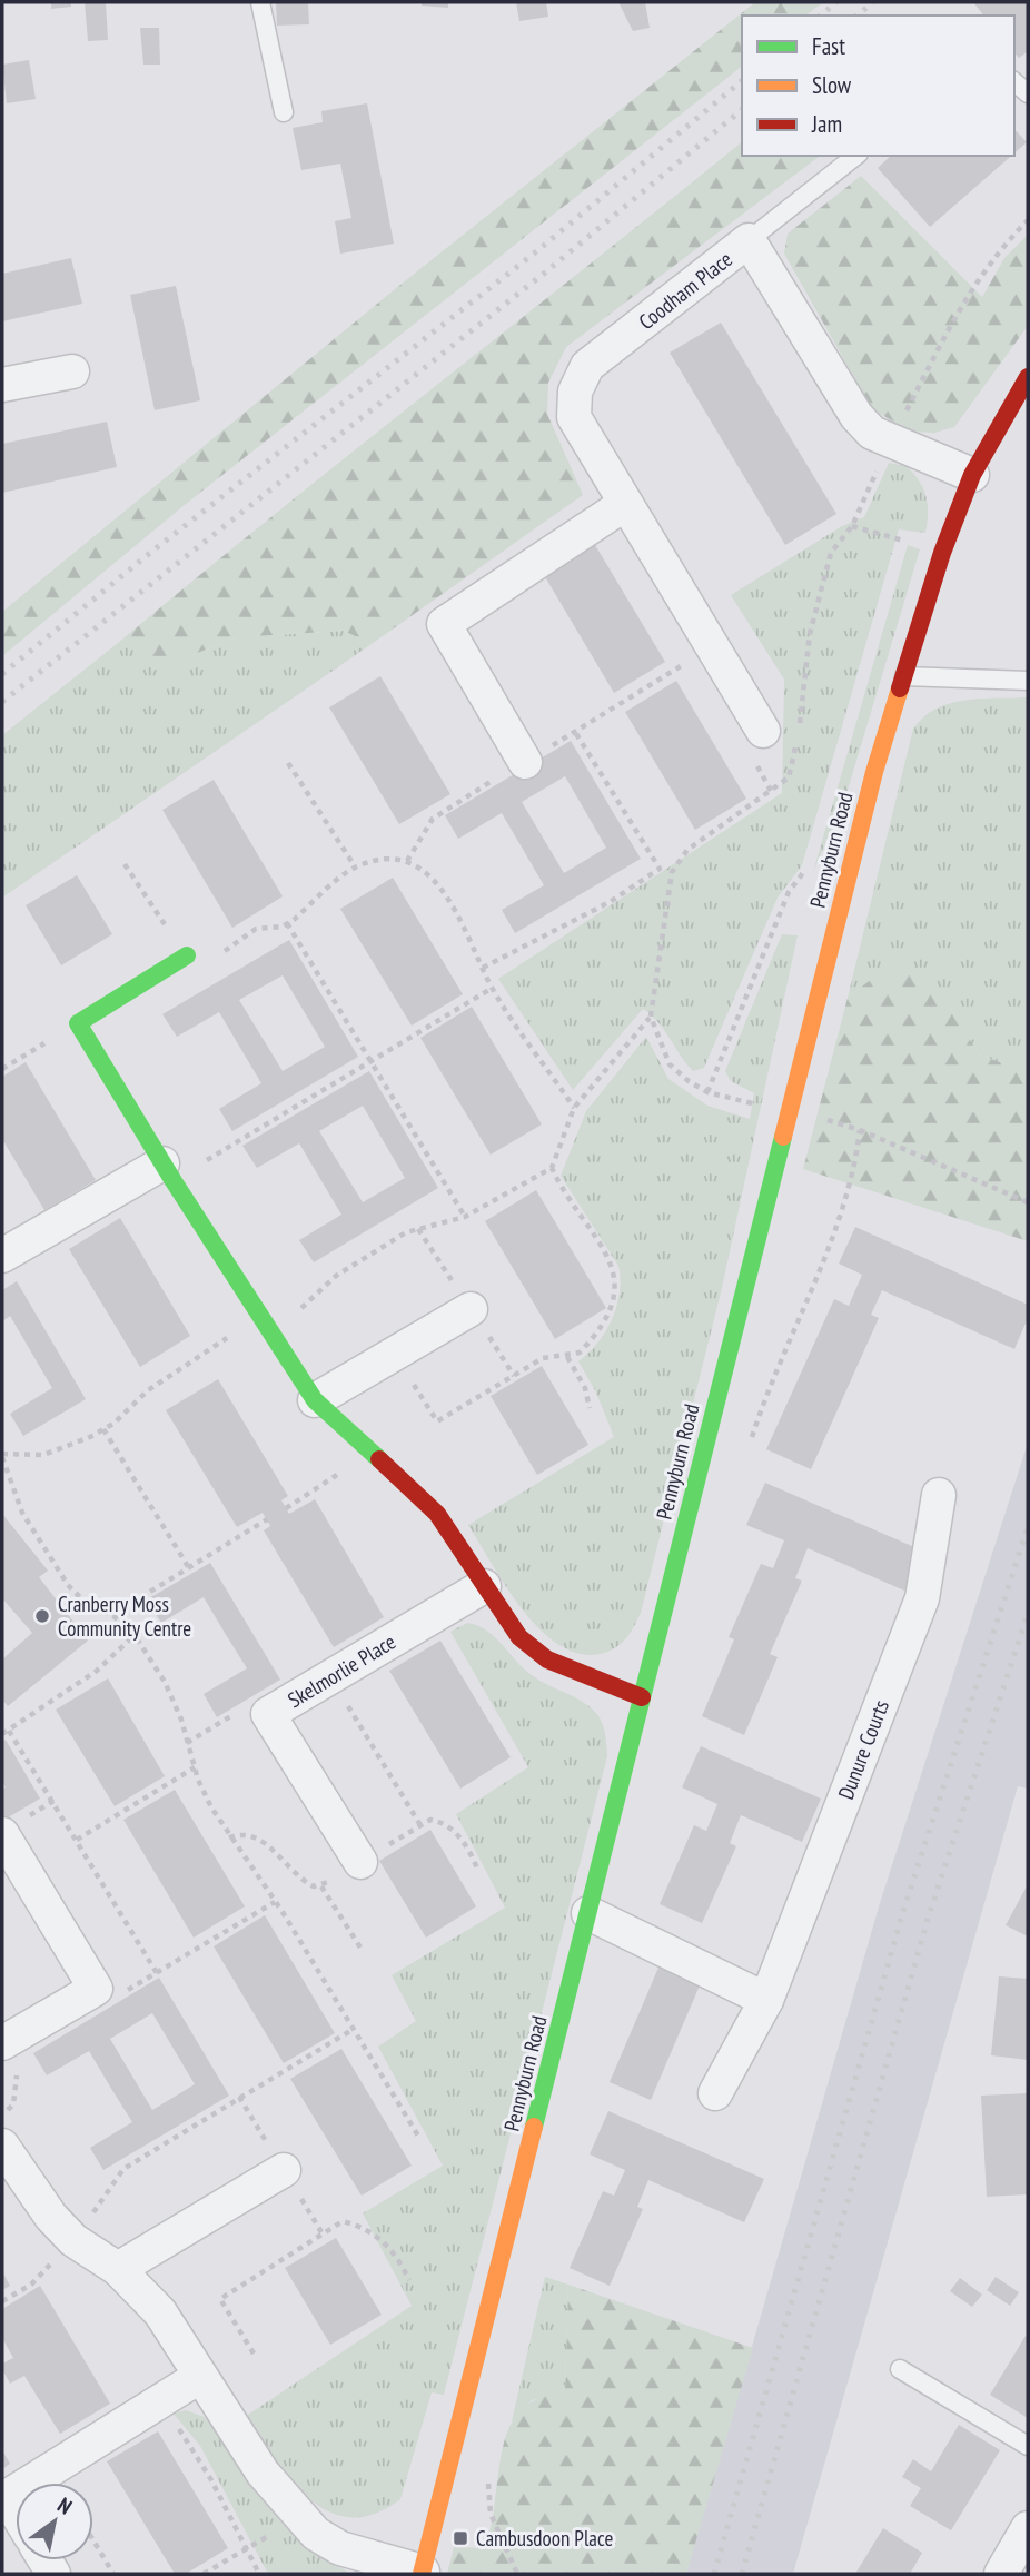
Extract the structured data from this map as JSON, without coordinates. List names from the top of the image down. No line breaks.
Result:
{"streets":{"street":["Coodham Place","Pennyburn Road","Skelmorlie Place","Dunure Courts"]},"crossings":[["Coodham Place","Pennyburn Road"]],"places":{"other":["Cranberry Moss Community Centre"],"transit":["Cambusdoon Place"]},"legend":["Fast","Slow","Jam"],"north":"top right"}
